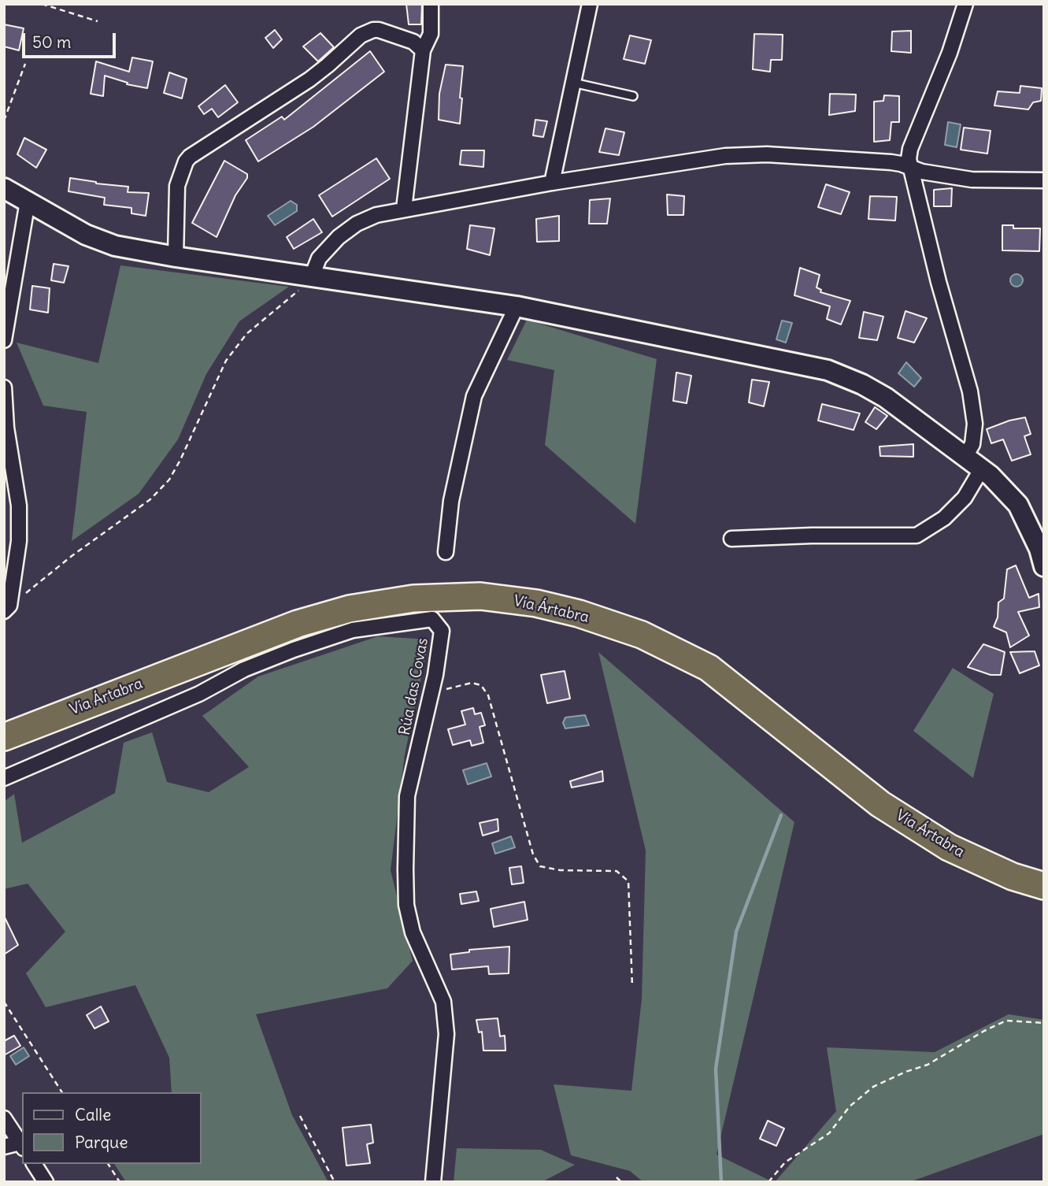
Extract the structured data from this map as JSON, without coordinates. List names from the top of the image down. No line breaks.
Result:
{"streets":{"highway":["Vía Ártabra"],"street":["Rúa das Covas"]},"legend":["Calle","Parque"],"scale_bar":"50 m"}
